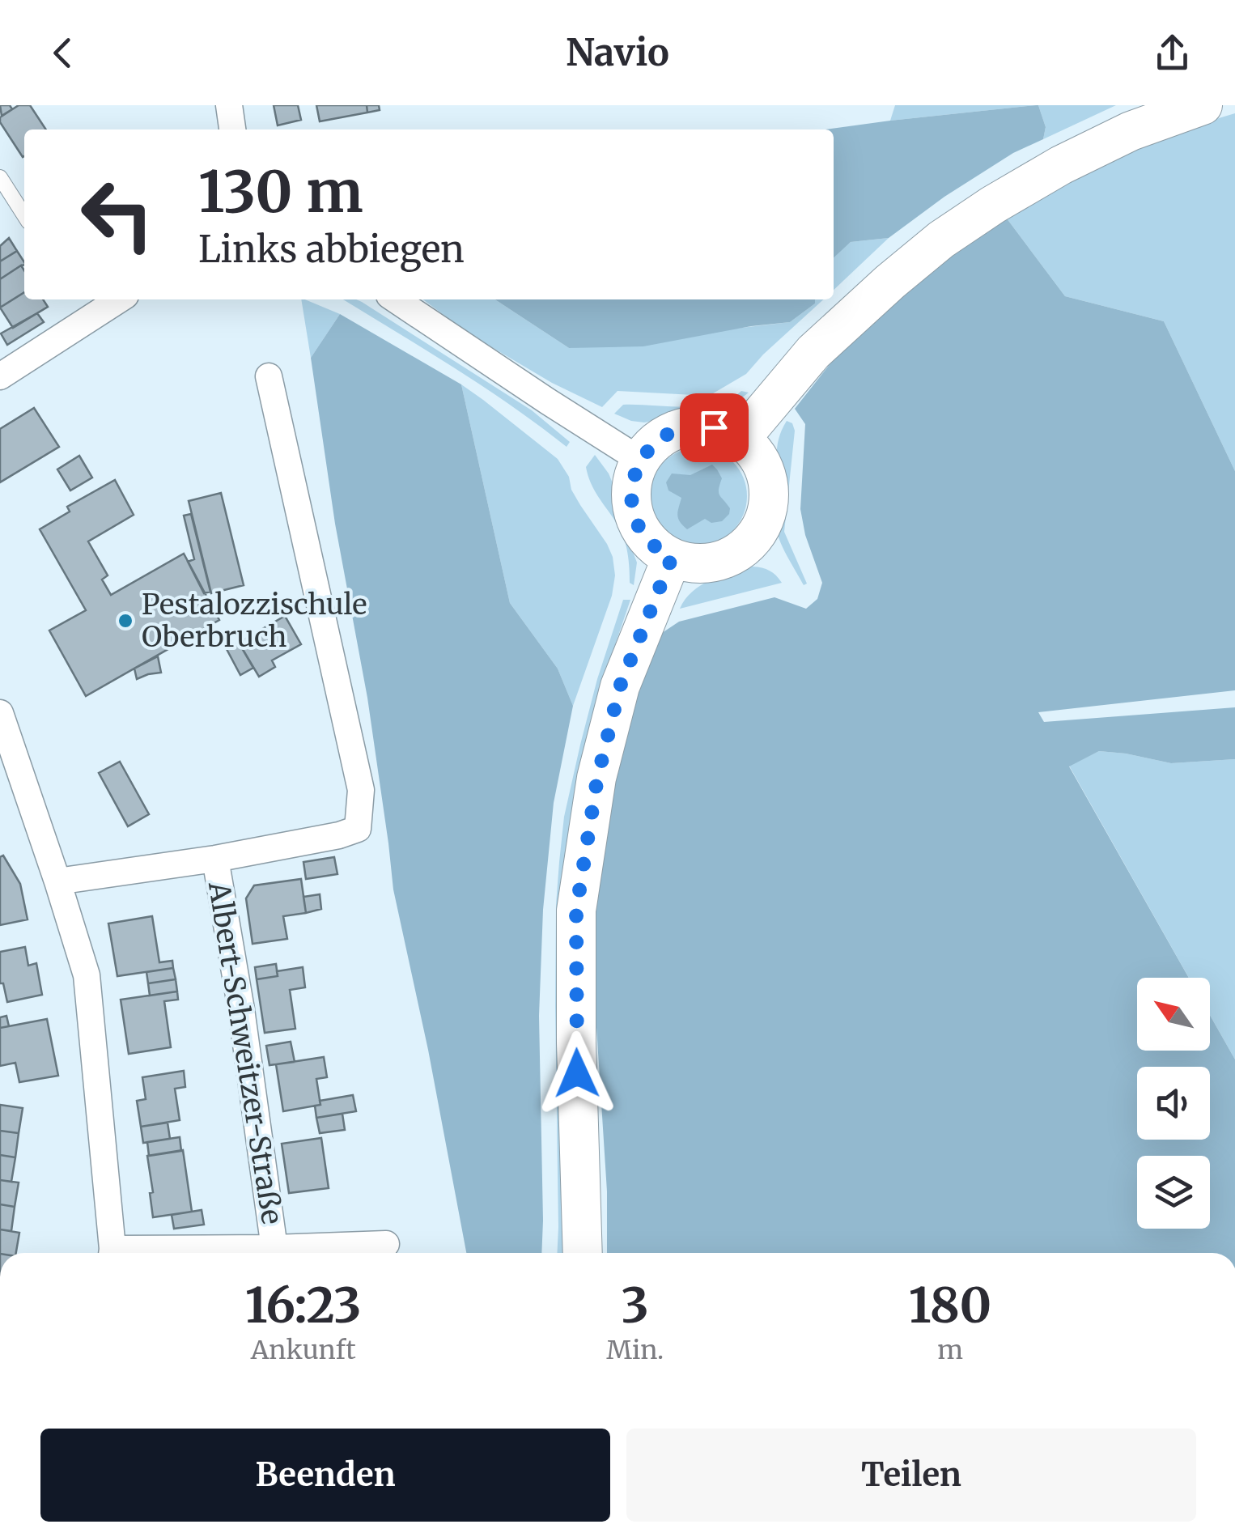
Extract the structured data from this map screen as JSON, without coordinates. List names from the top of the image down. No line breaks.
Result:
{"streets":{"street":["Albert-Schweitzer-Straße"]},"places":["Pestalozzischule Oberbruch"],"north":"top left","page":{"header":"Navio","turn":["130 m","Links abbiegen"],"eta":["16:23","Ankunft","3","Min.","180","m"],"buttons":["Beenden","Teilen"]}}
